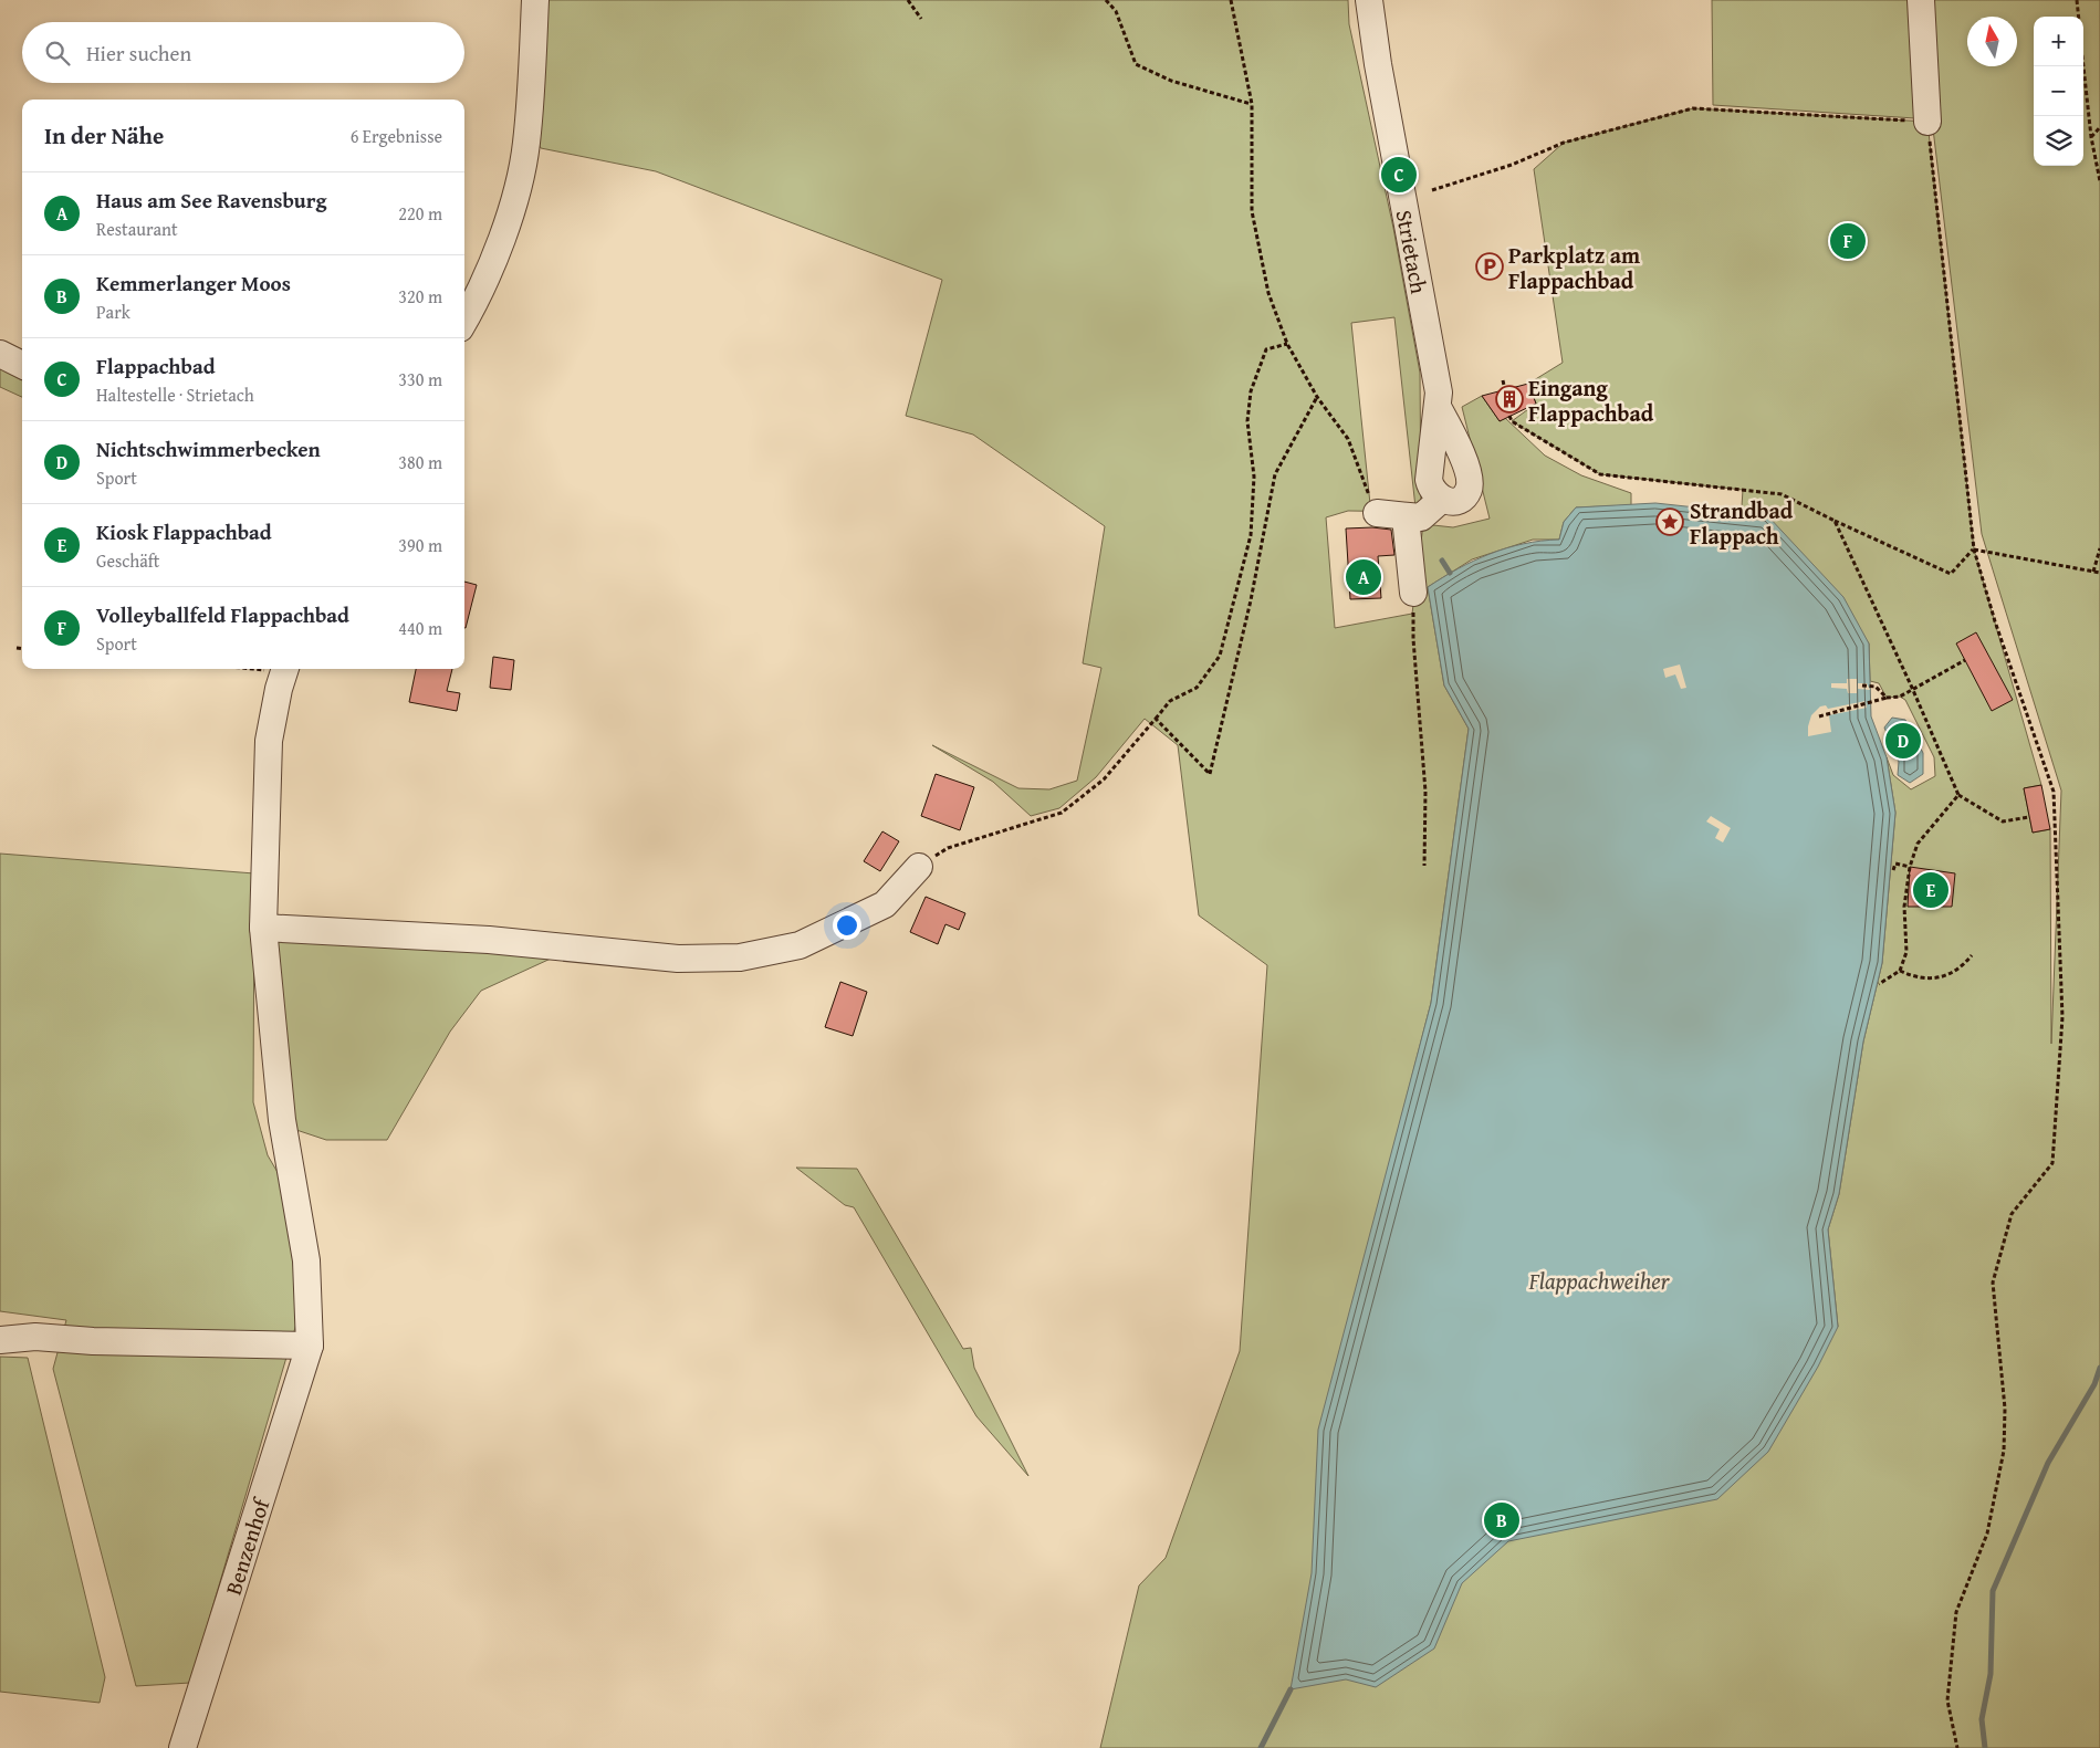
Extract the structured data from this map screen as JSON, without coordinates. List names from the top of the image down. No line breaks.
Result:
{"streets":{"street":["Strietach","Benzenhof"]},"water":["Flappachweiher"],"places":{"parking":["Parkplatz am Flappachbad"],"building":["Eingang Flappachbad"],"place":["Strandbad Flappach"]},"north":"top","page":{"map_buttons":["+","−"],"search":"Hier suchen","heading":["In der Nähe","6 Ergebnisse"],"pins":["C","F","A","D","E","B"],"list":[{"mark":"A","name":"Haus am See Ravensburg","note":"Restaurant","value":"220 m"},{"mark":"B","name":"Kemmerlanger Moos","note":"Park","value":"320 m"},{"mark":"C","name":"Flappachbad","note":"Haltestelle · Strietach","value":"330 m"},{"mark":"D","name":"Nichtschwimmerbecken","note":"Sport","value":"380 m"},{"mark":"E","name":"Kiosk Flappachbad","note":"Geschäft","value":"390 m"},{"mark":"F","name":"Volleyballfeld Flappachbad","note":"Sport","value":"440 m"}]}}
